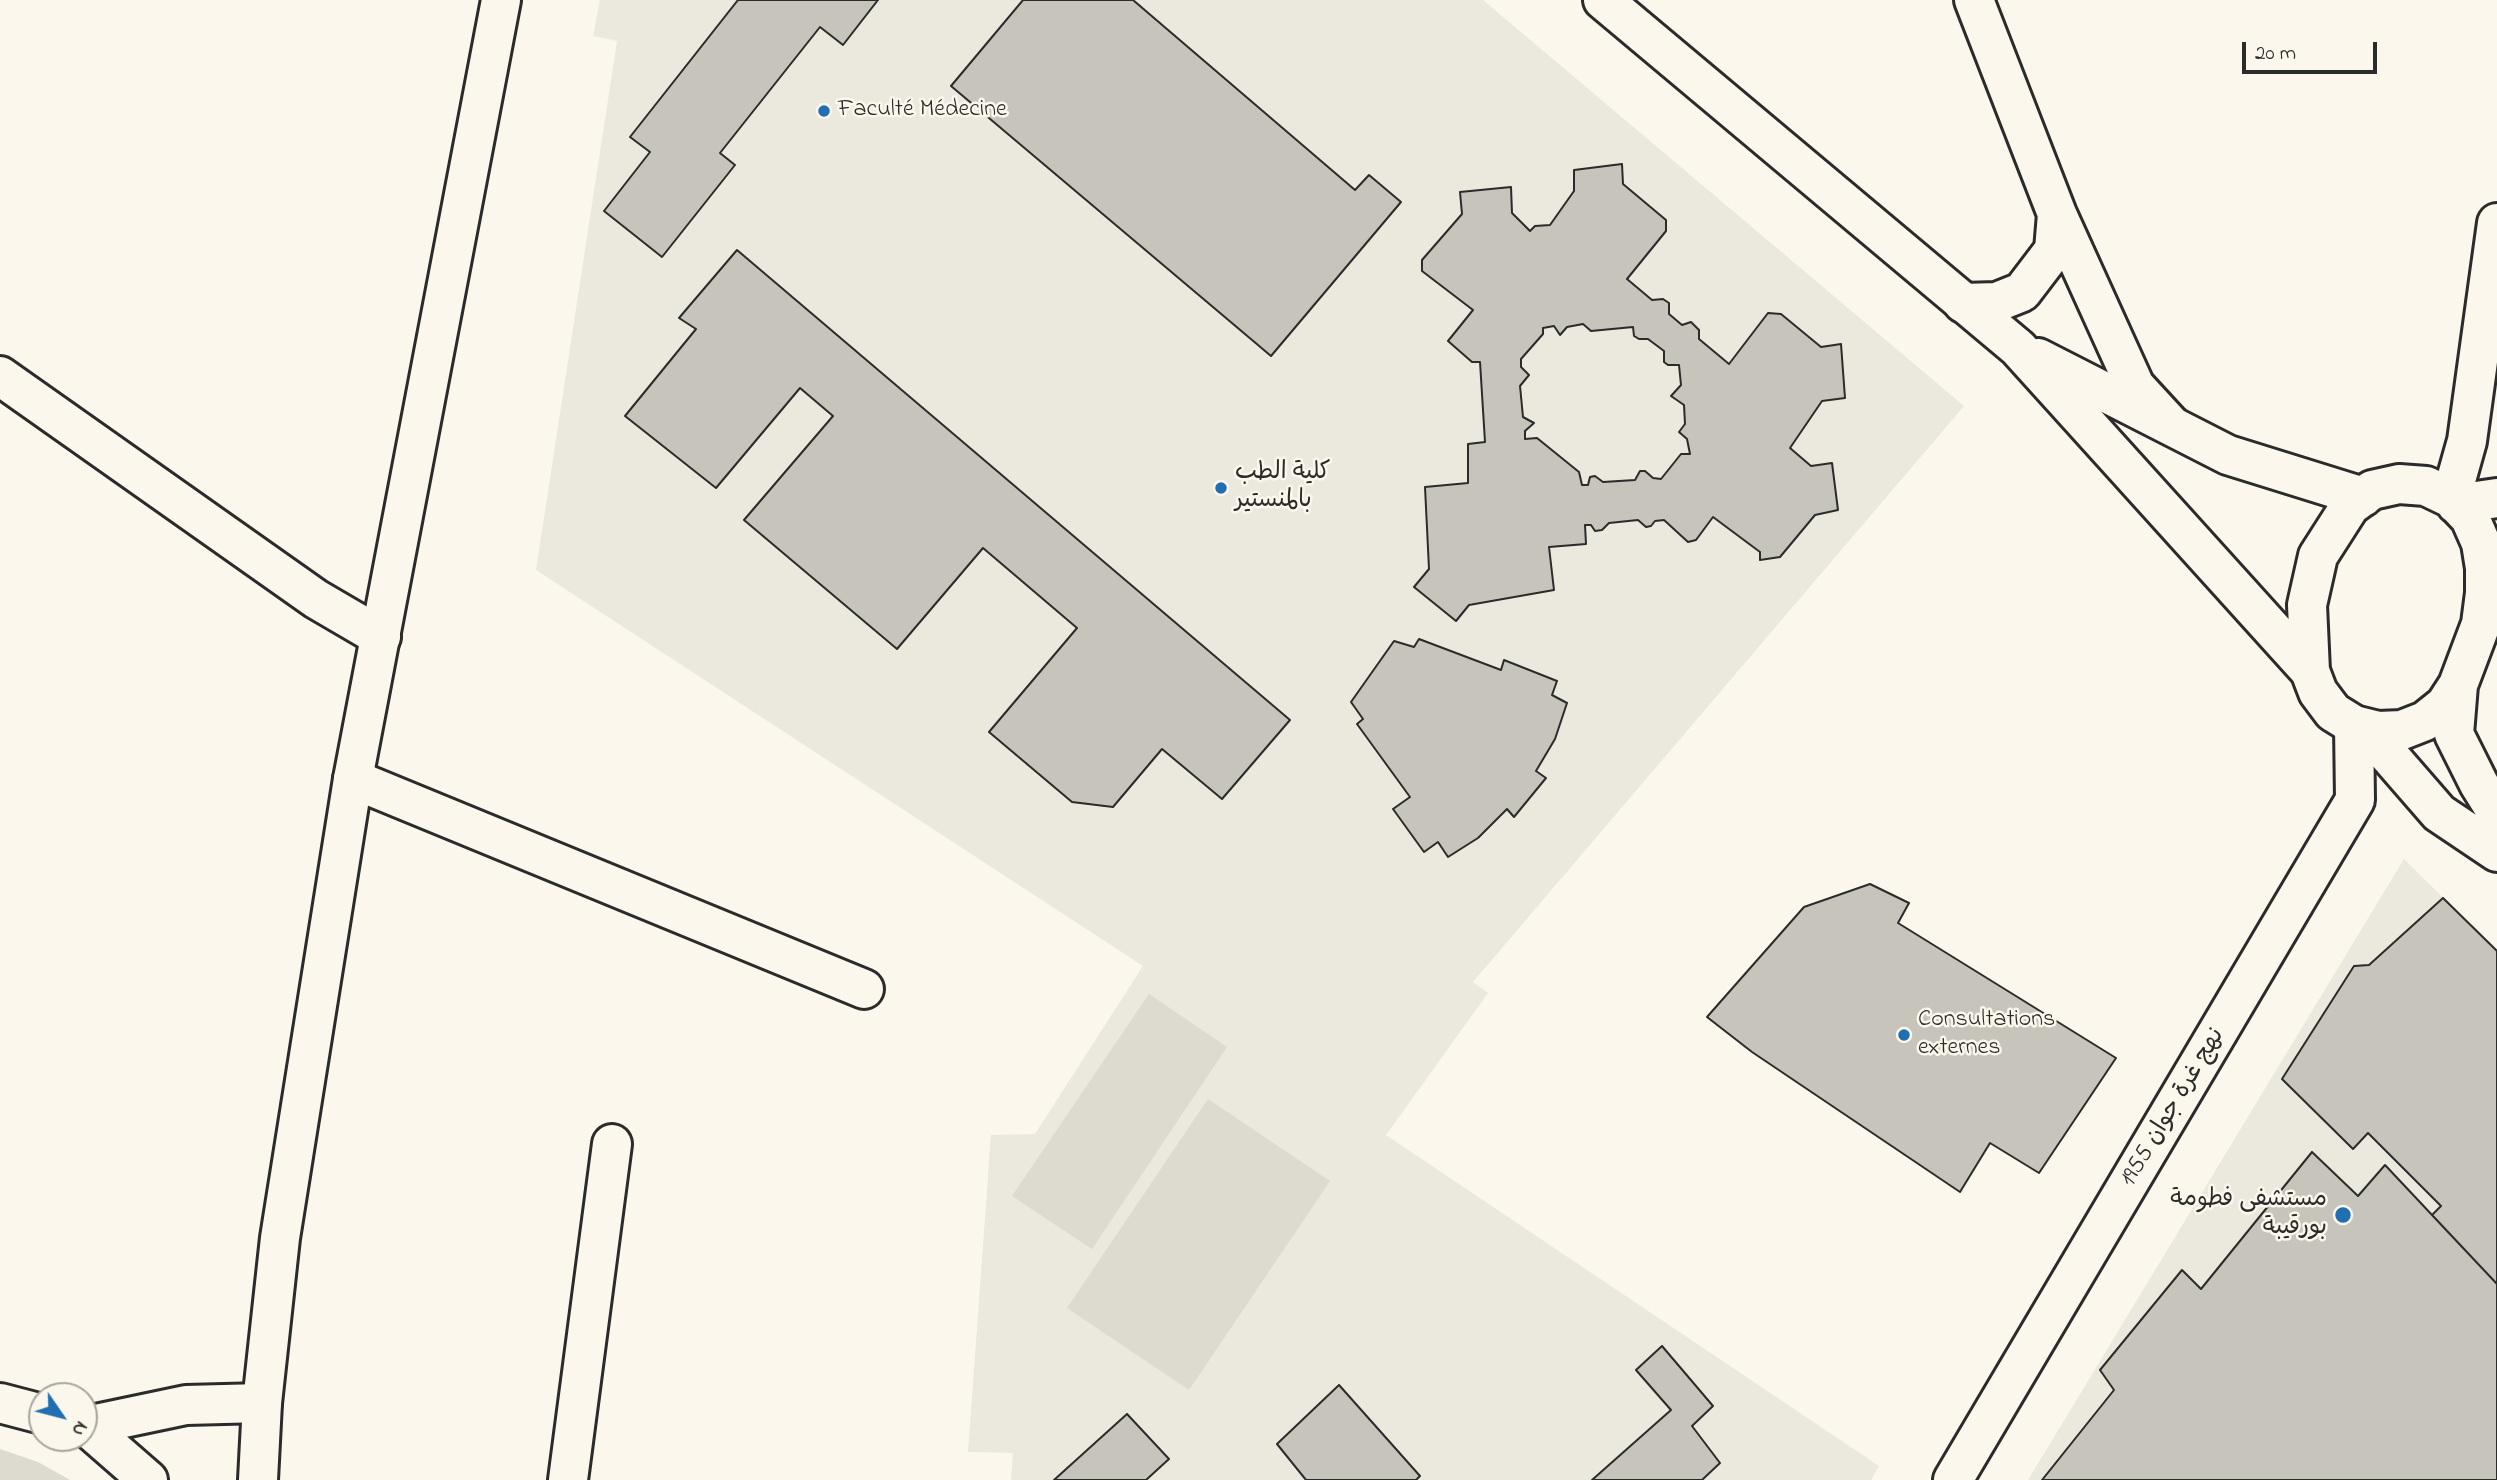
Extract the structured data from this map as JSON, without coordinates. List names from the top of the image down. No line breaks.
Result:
{"streets":{"main road":["نهج غرة جوان 1955"]},"places":["Faculté Médecine","كلية الطب بالمنستير","Consultations externes","مستشفى فطومة بورقيبة"],"scale_bar":"20 m","north":"bottom right"}
